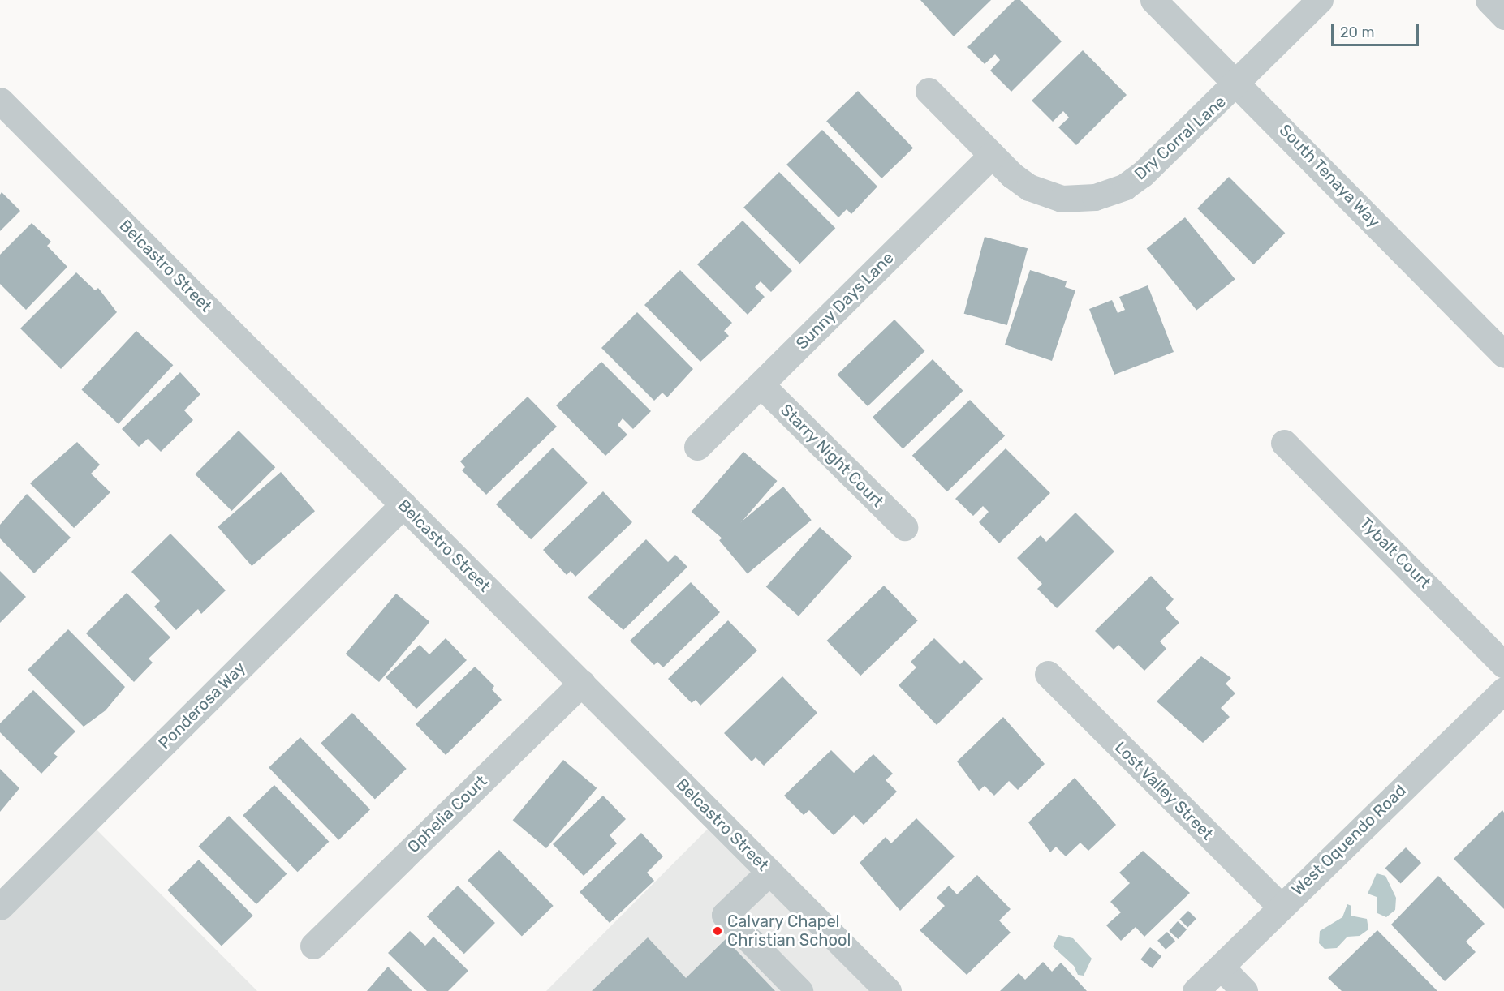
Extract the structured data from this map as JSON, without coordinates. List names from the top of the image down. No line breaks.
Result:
{"streets":{"street":["Dry Corral Lane","South Tenaya Way","Belcastro Street","Sunny Days Lane","Starry Night Court","Tybalt Court","Ponderosa Way","Lost Valley Street","Ophelia Court","West Oquendo Road"]},"crossings":[["Dry Corral Lane","South Tenaya Way"],["Dry Corral Lane","Sunny Days Lane"],["Belcastro Street","Ponderosa Way"],["Belcastro Street","Ophelia Court"],["Sunny Days Lane","Starry Night Court"],["Lost Valley Street","West Oquendo Road"]],"places":["Calvary Chapel Christian School"],"scale_bar":"20 m"}
